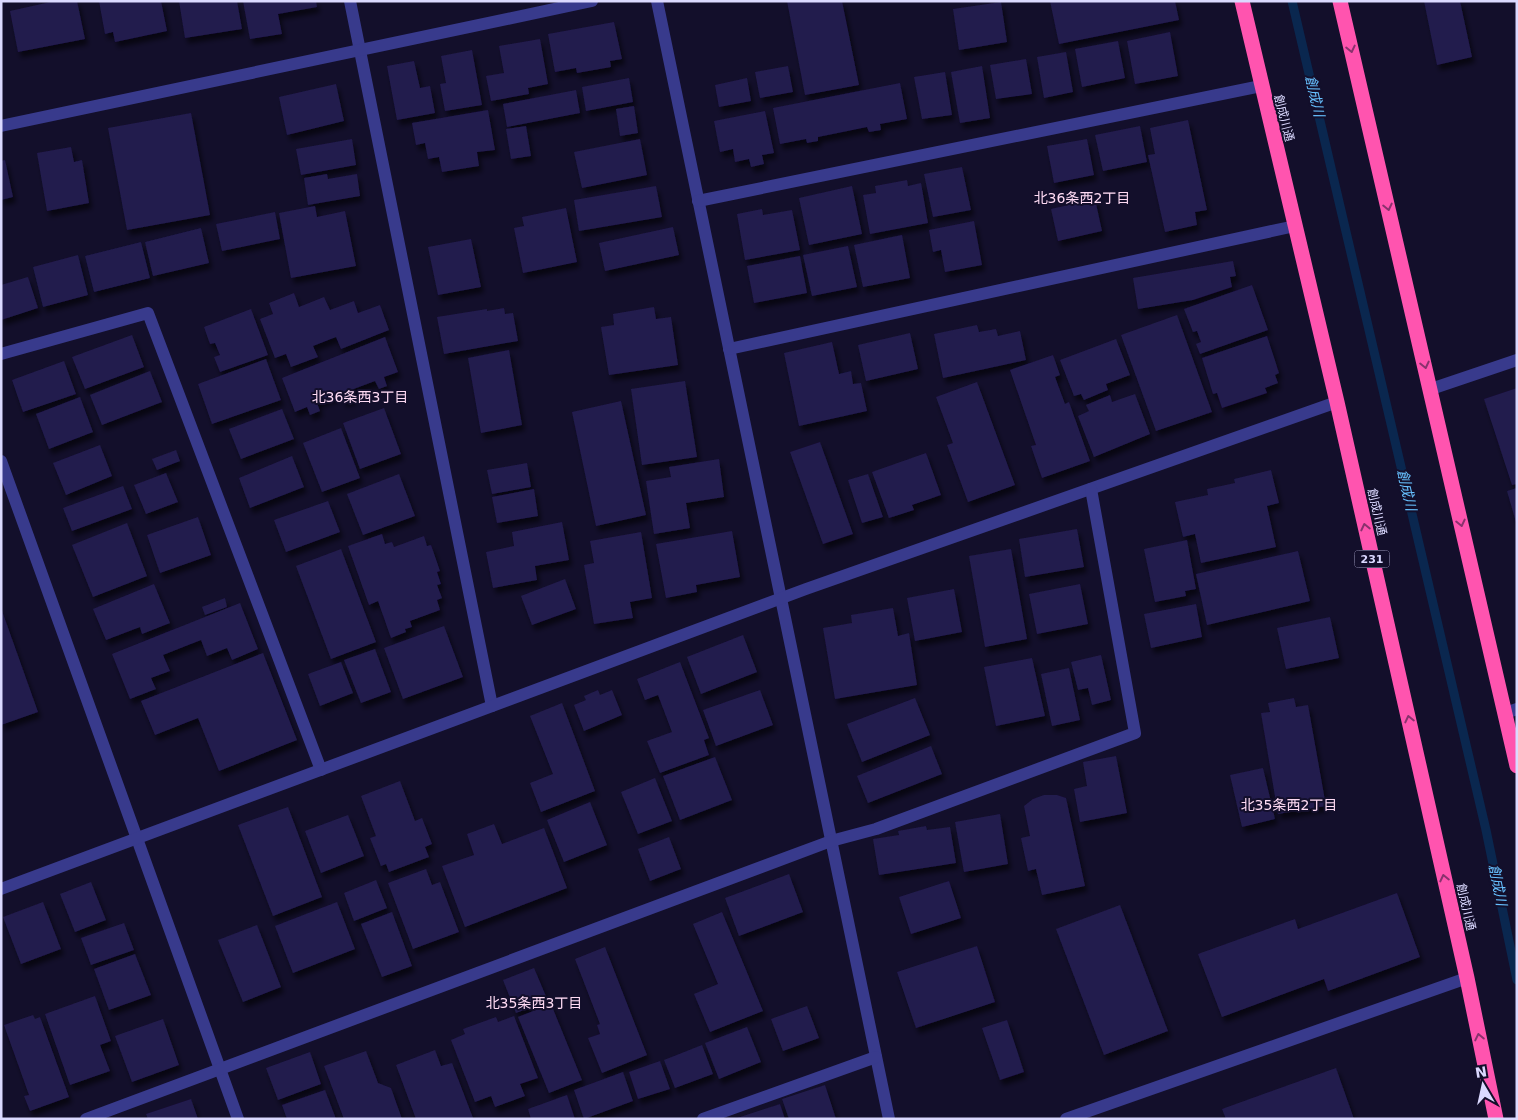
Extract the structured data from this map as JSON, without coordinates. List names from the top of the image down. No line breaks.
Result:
{"streets":{"highway":["創成川通","231"]},"districts":["北36条西2丁目","北36条西3丁目","北35条西2丁目","北35条西3丁目"],"water":["創成川"],"north":"top"}
